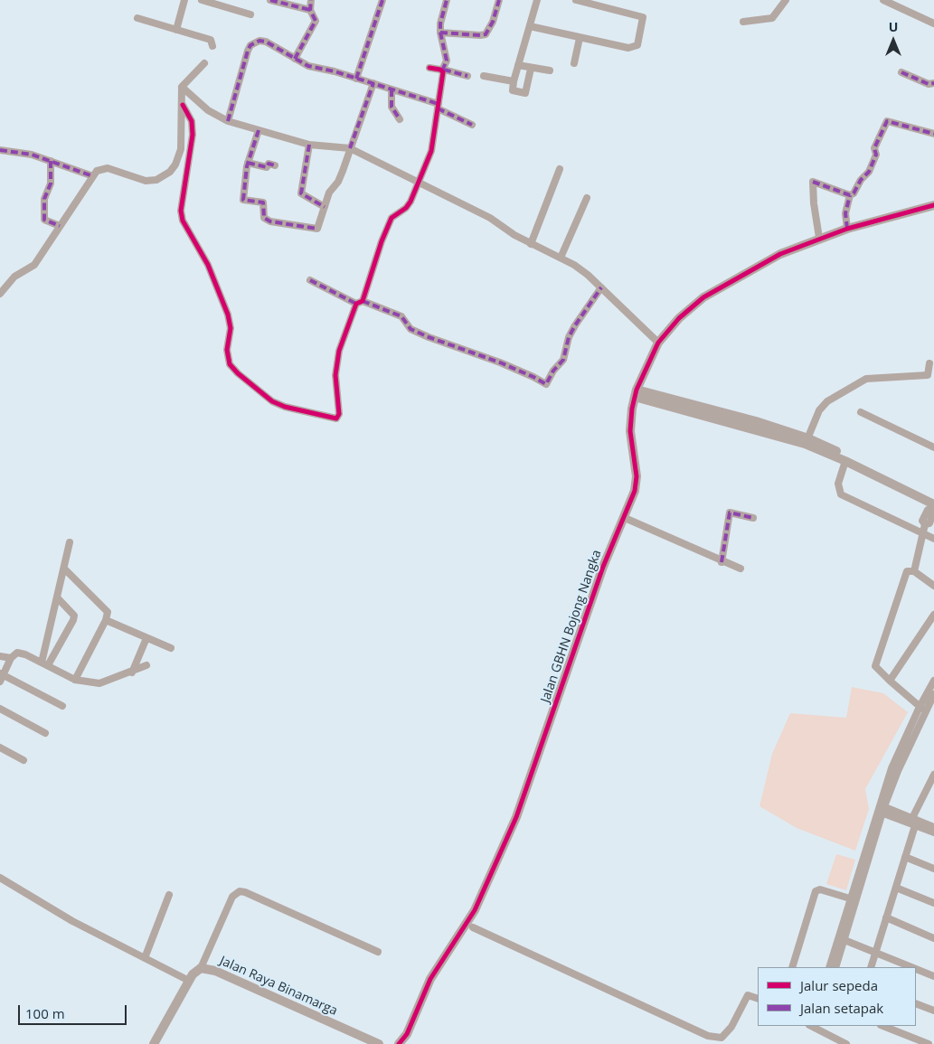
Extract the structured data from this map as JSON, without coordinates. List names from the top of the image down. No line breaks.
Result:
{"streets":{"street":["Jalan GBHN Bojong Nangka","Jalan Raya Binamarga"]},"legend":["Jalur sepeda","Jalan setapak"],"scale_bar":"100 m","north":"top"}
